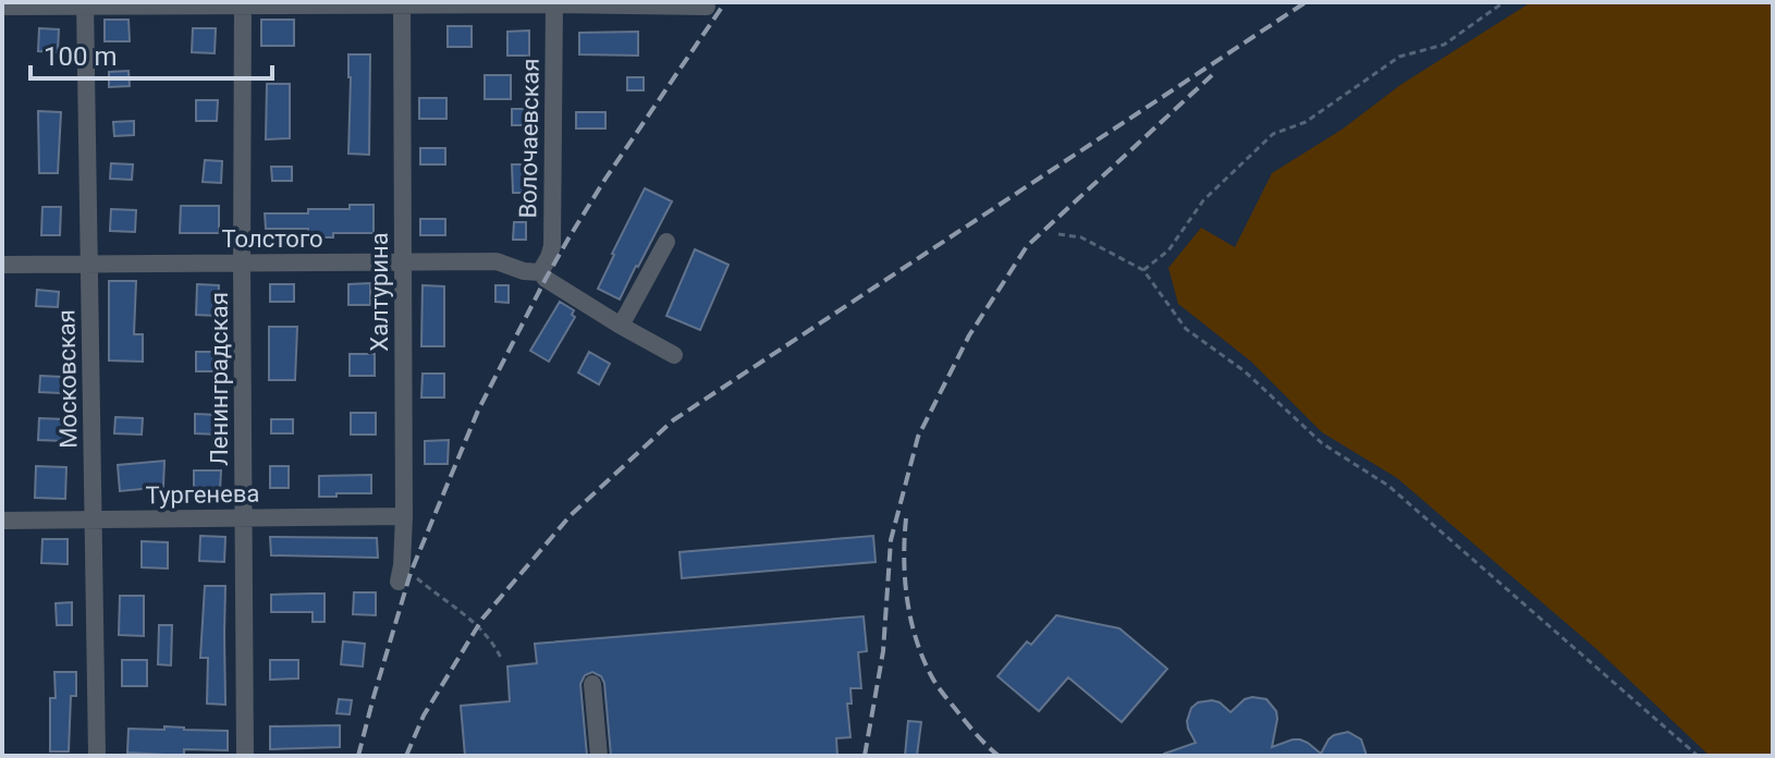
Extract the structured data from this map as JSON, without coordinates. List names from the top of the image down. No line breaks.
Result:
{"streets":{"street":["Волочаевская","Толстого","Халтурина","Московская","Ленинградская","Тургенева"]},"crossings":[["Волочаевская","Толстого"],["Толстого","Халтурина"],["Толстого","Московская"],["Толстого","Ленинградская"],["Халтурина","Тургенева"],["Московская","Тургенева"],["Ленинградская","Тургенева"]],"scale_bar":"100 m"}
